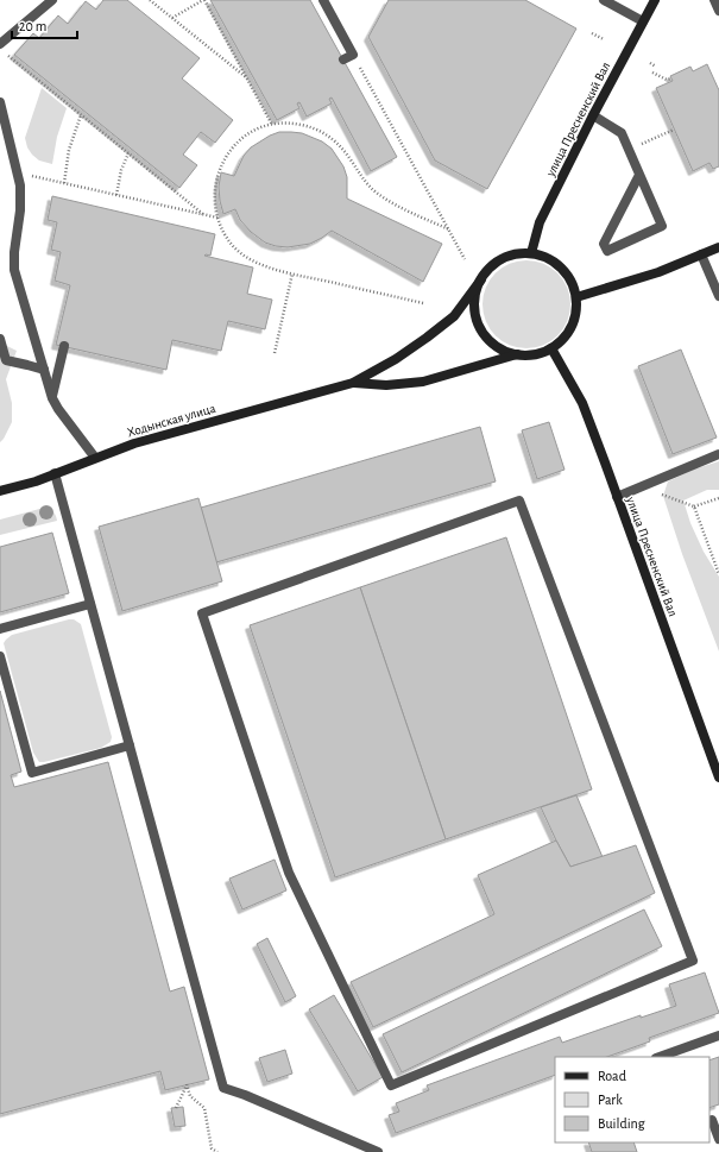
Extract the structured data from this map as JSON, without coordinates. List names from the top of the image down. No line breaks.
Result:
{"streets":{"main road":["улица Пресненский Вал","Ходынская улица"]},"crossings":[["улица Пресненский Вал","Ходынская улица"]],"legend":["Road","Park","Building"],"scale_bar":"20 m"}
